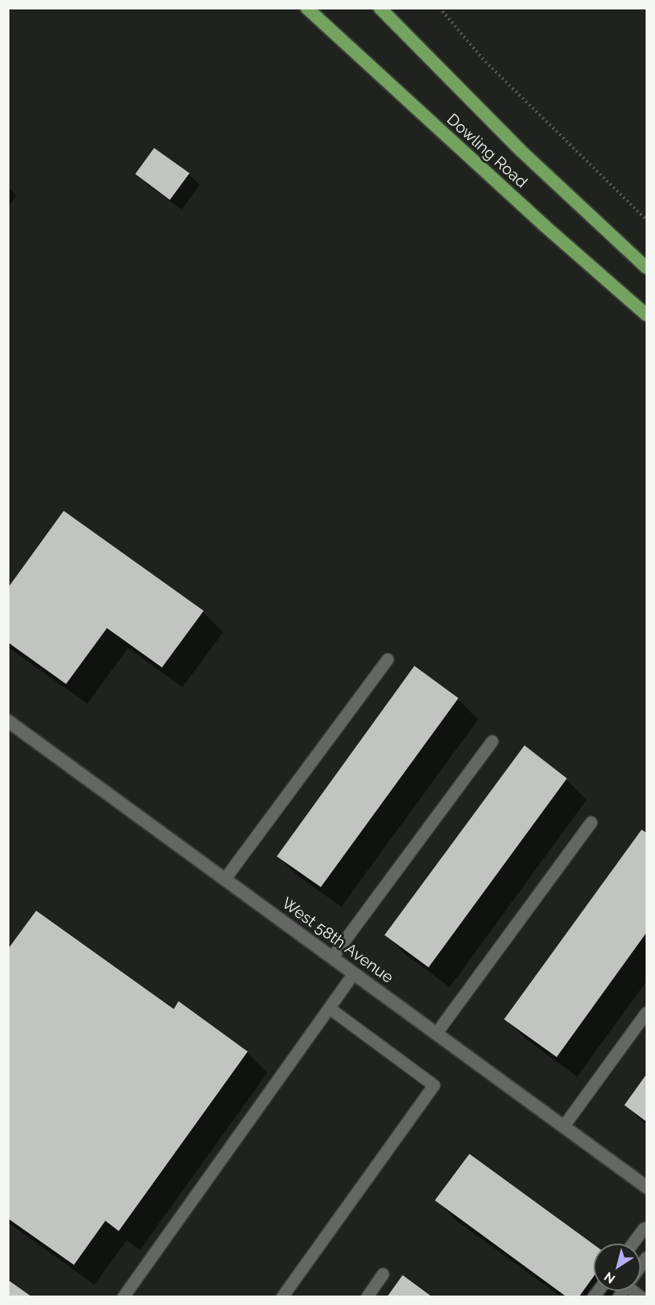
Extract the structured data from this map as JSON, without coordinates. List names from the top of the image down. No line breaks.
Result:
{"streets":{"main road":["Dowling Road"],"street":["West 58th Avenue"]},"north":"bottom left"}
